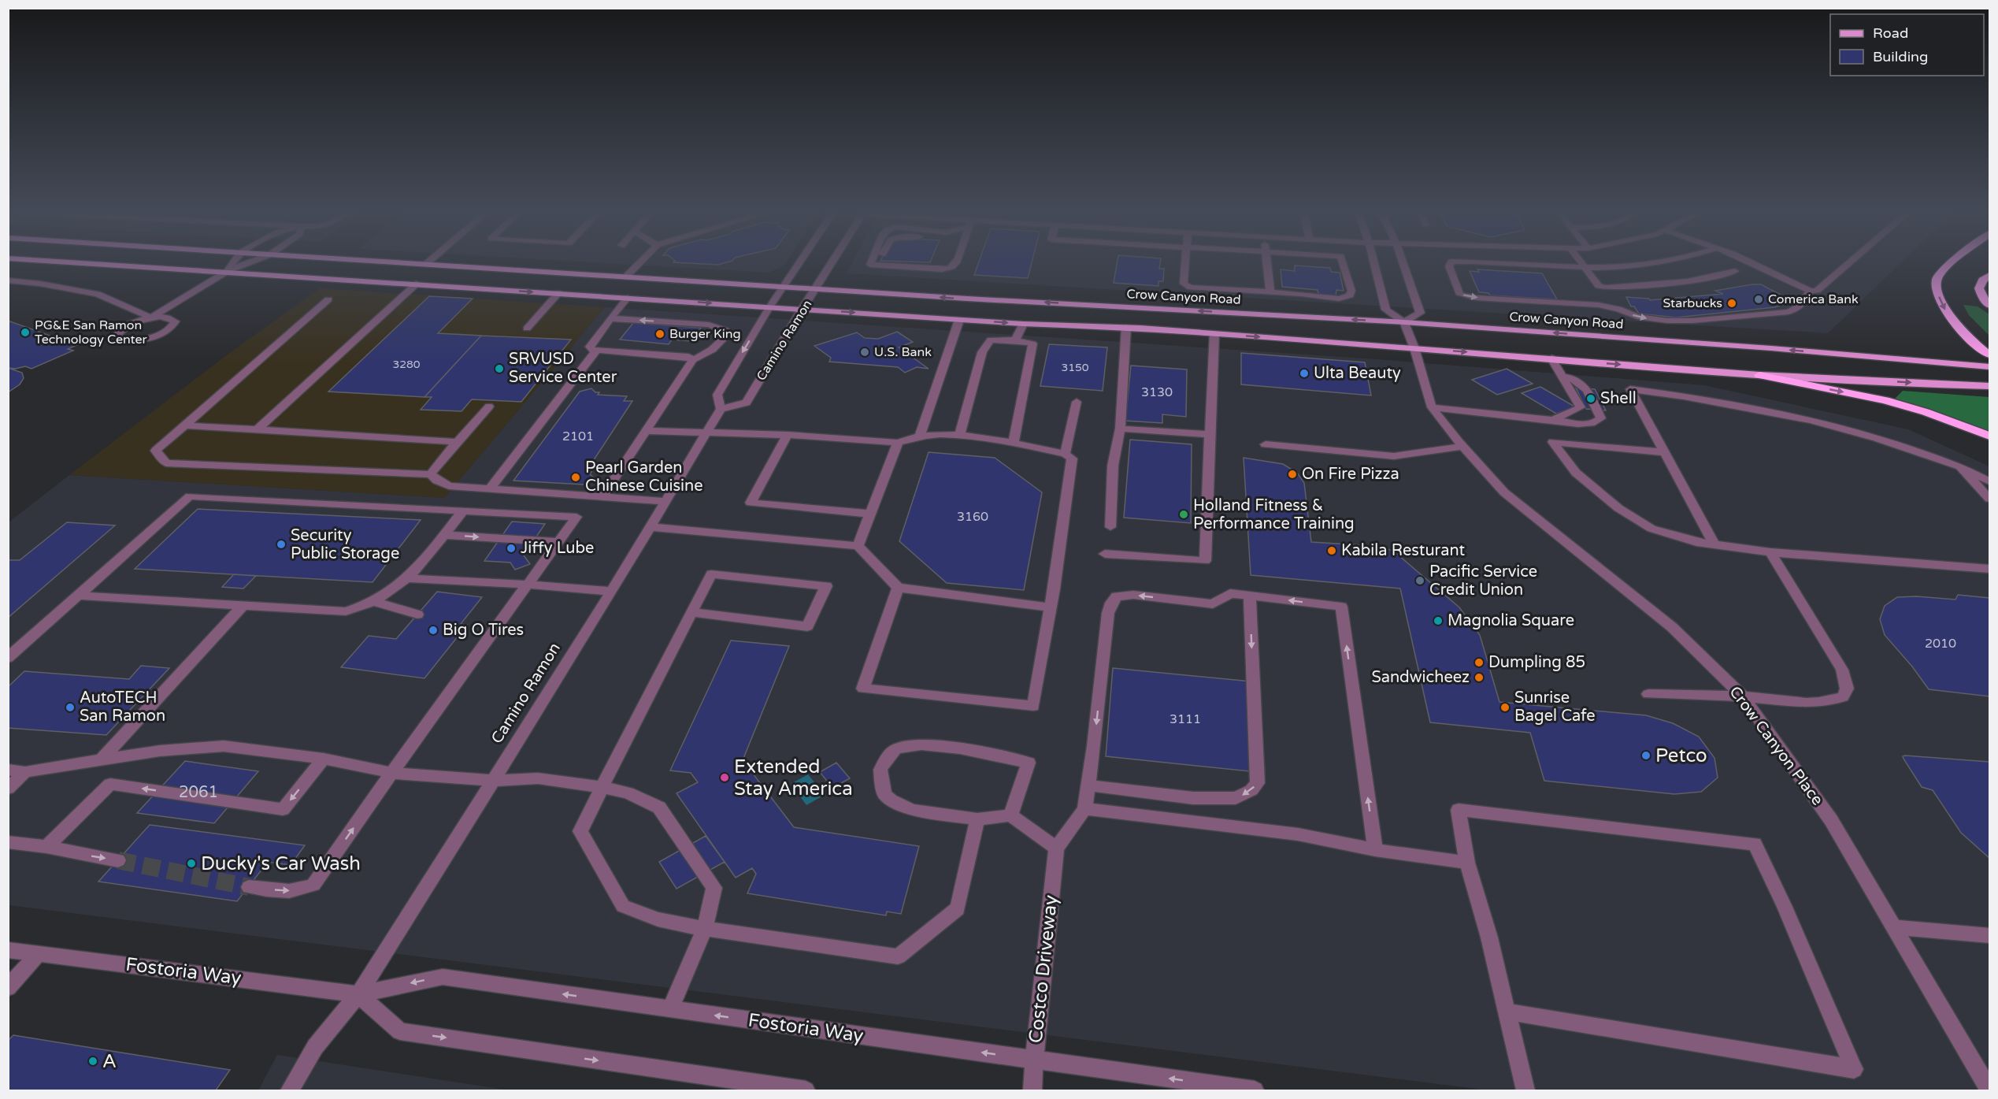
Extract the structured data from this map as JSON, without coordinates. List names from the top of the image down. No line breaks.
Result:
{"streets":{"main road":["Crow Canyon Road"],"street":["Camino Ramon","Crow Canyon Place","Costco Driveway","Fostoria Way"]},"crossings":[["Crow Canyon Road","Camino Ramon"],["Crow Canyon Road","Crow Canyon Place"],["Camino Ramon","Fostoria Way"],["Costco Driveway","Fostoria Way"]],"places":["Comerica Bank","Starbucks","PG&E San Ramon Technology Center","Burger King","U.S. Bank","SRVUSD Service Center","Ulta Beauty","Shell","On Fire Pizza","Pearl Garden Chinese Cuisine","Holland Fitness & Performance Training","Security Public Storage","Jiffy Lube","Kabila Resturant","Pacific Service Credit Union","Magnolia Square","Big O Tires","Dumpling 85","Sandwicheez","AutoTECH San Ramon","Sunrise Bagel Cafe","Petco","Extended Stay America","Ducky's Car Wash","A"],"house_numbers":["3280","3150","3130","2101","3160","2010","3111","2061"],"legend":["Road","Building"]}
